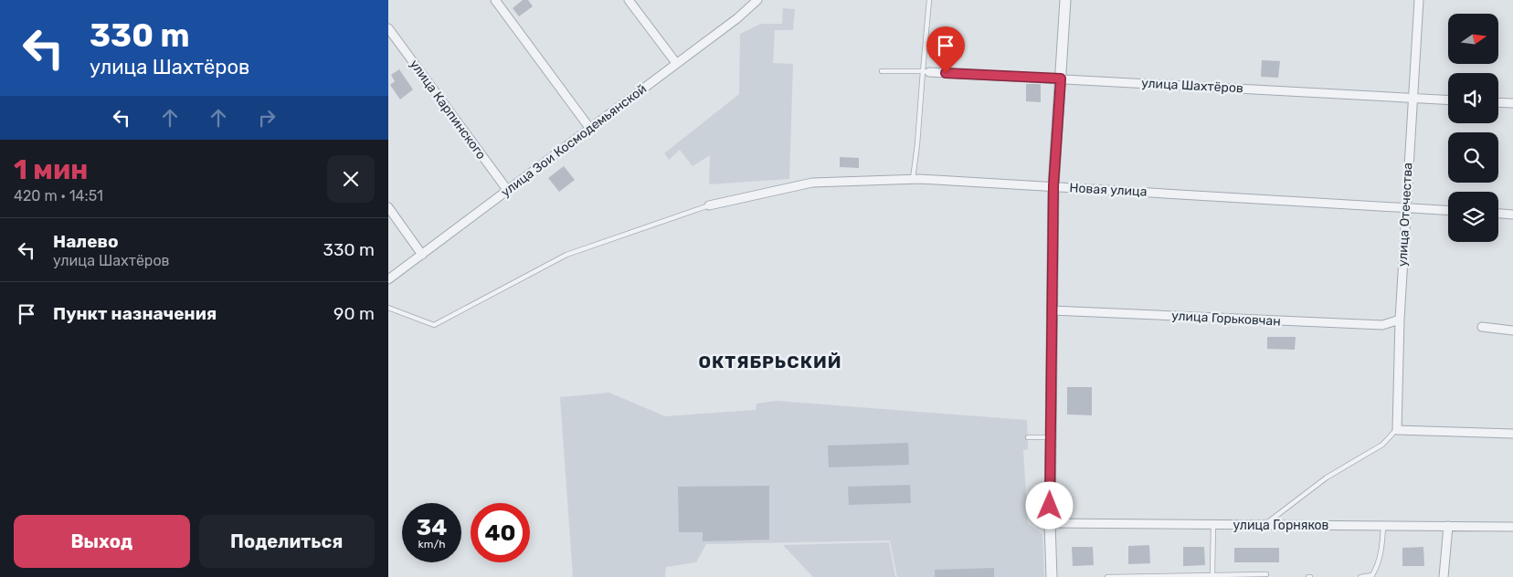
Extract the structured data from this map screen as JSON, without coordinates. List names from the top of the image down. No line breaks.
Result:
{"streets":{"street":["улица Шахтёров","улица Карпинского","улица Зои Космодемьянской","Новая улица","улица Отечества","улица Горьковчан","улица Горняков"]},"crossings":[["улица Шахтёров","улица Отечества"],["улица Карпинского","улица Зои Космодемьянской"],["Новая улица","улица Отечества"],["улица Отечества","улица Горьковчан"]],"districts":["ОКТЯБРЬСКИЙ"],"north":"right","page":{"turn":["330 m","улица Шахтёров"],"heading":["1 мин","420 m · 14:51"],"list":[{"name":"Налево","note":"улица Шахтёров","value":"330 m"},{"name":"Пункт назначения","value":"90 m"}],"speed":"34 km/h","limit":"40","buttons":["Выход","Поделиться"]}}
